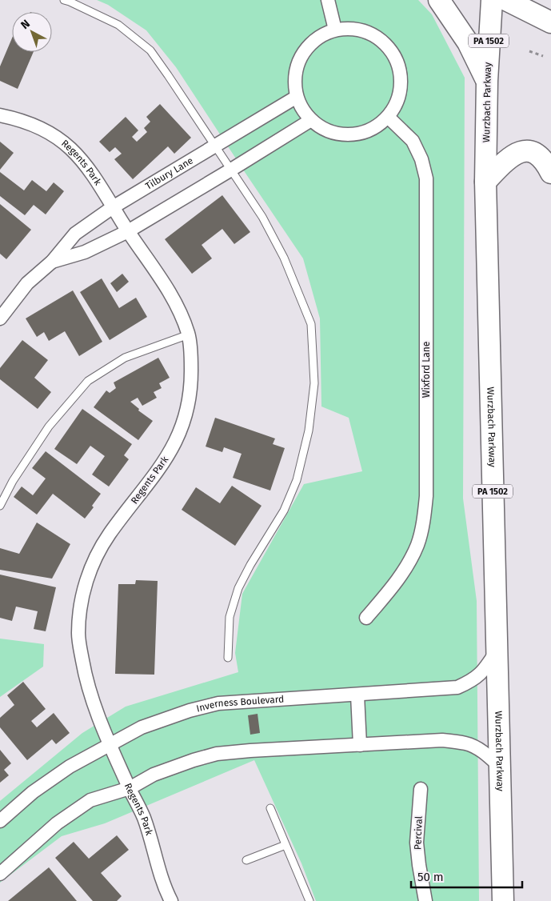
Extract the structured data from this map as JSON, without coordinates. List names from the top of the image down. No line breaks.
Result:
{"streets":{"main road":["PA 1502","Wurzbach Parkway"],"street":["Regents Park","Tilbury Lane","Wixford Lane","Inverness Boulevard","Percival"]},"crossings":[["Wurzbach Parkway","Inverness Boulevard"],["Regents Park","Tilbury Lane"],["Regents Park","Inverness Boulevard"],["Tilbury Lane","Wixford Lane"]],"scale_bar":"50 m","north":"top left"}
